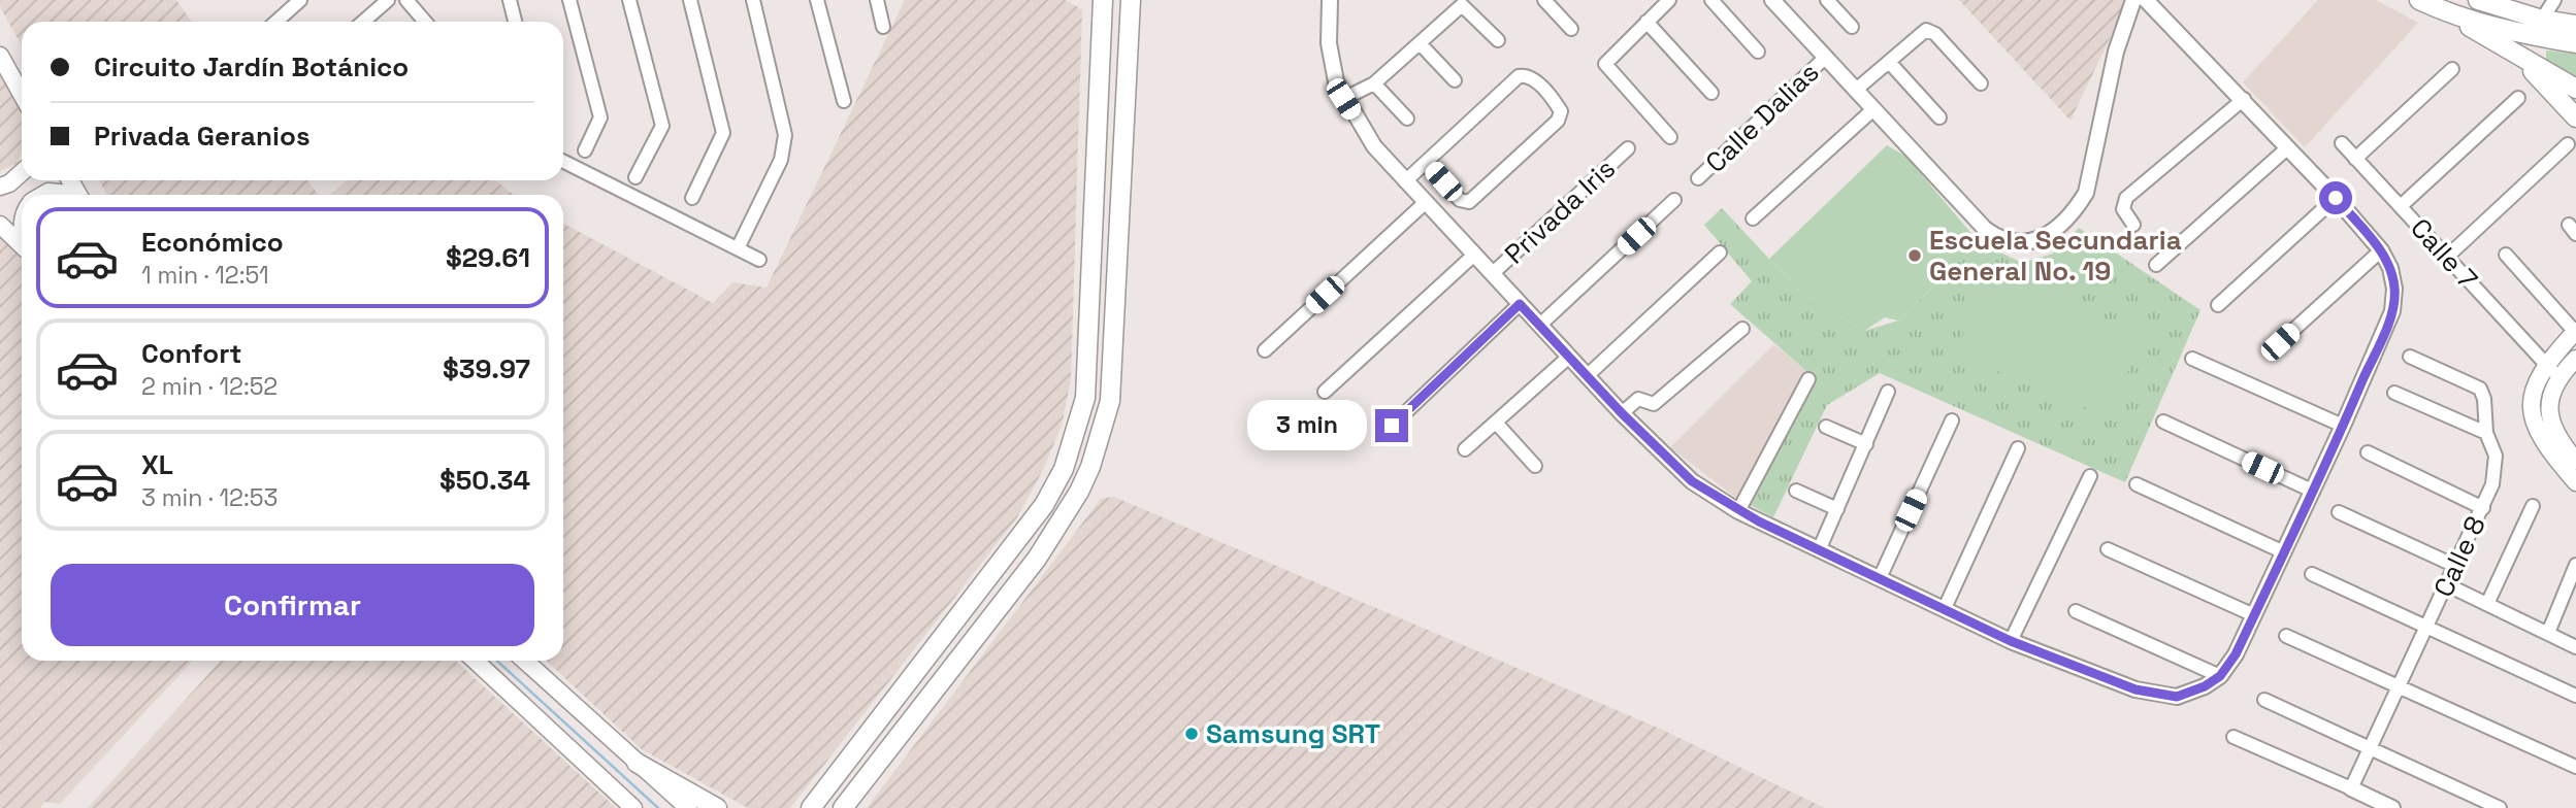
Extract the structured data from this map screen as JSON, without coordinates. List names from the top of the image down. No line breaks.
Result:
{"streets":{"street":["Calle Dalias","Privada Iris","Calle 7","Calle 8"]},"places":["Escuela Secundaria General No. 19","Samsung SRT"],"page":{"banner":["Circuito Jardín Botánico","Privada Geranios"],"list":[{"name":"Económico","note":"1 min · 12:51","value":"$29.61"},{"name":"Confort","note":"2 min · 12:52","value":"$39.97"},{"name":"XL","note":"3 min · 12:53","value":"$50.34"}],"bubble":"3 min","buttons":"Confirmar"}}
